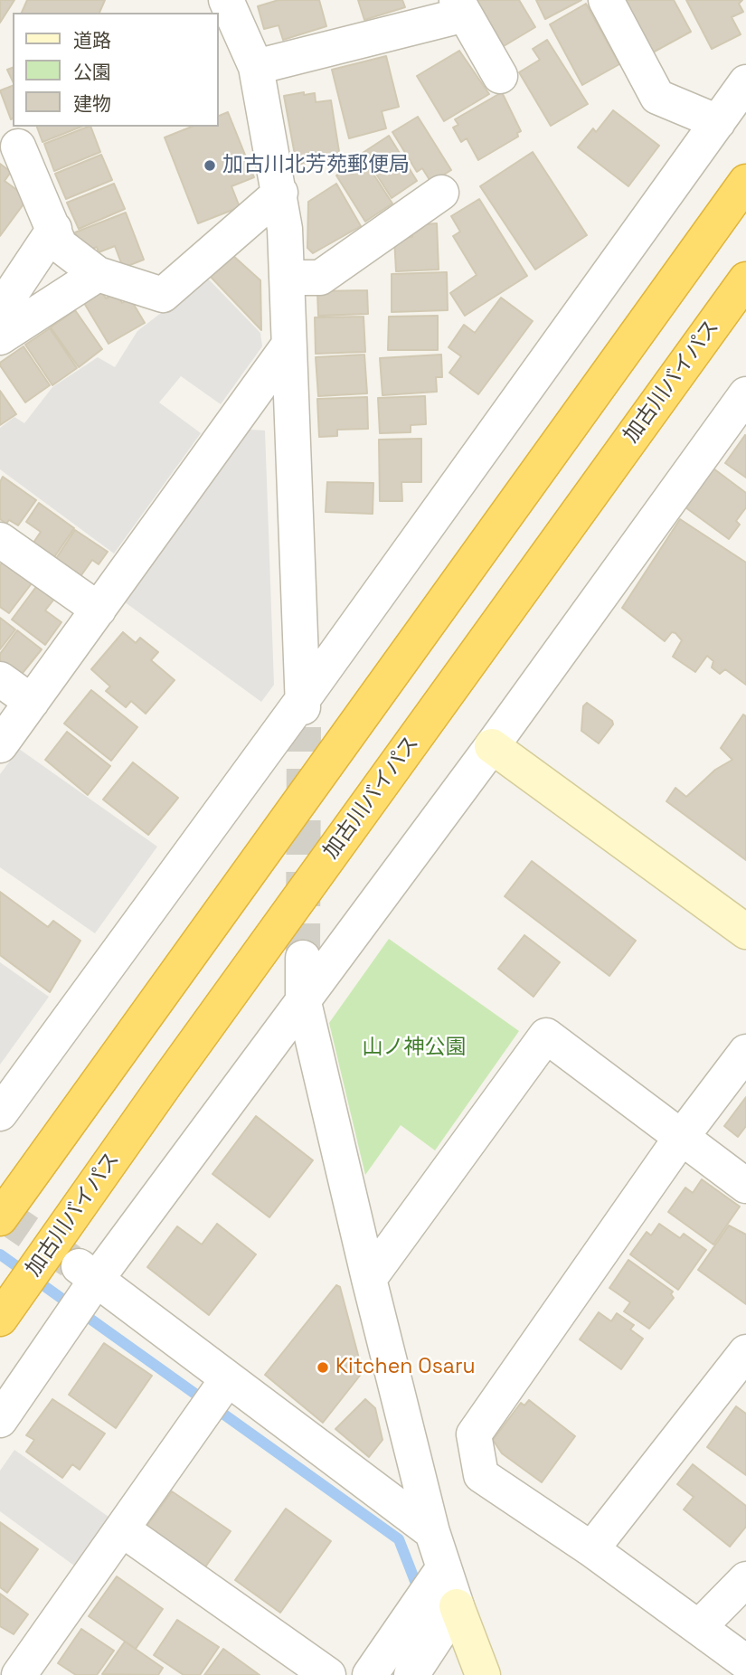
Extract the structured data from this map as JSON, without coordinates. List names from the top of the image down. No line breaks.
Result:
{"streets":{"highway":["加古川バイパス"]},"parks":["山ノ神公園"],"places":["加古川北芳苑郵便局","Kitchen Osaru"],"legend":["道路","公園","建物"]}
